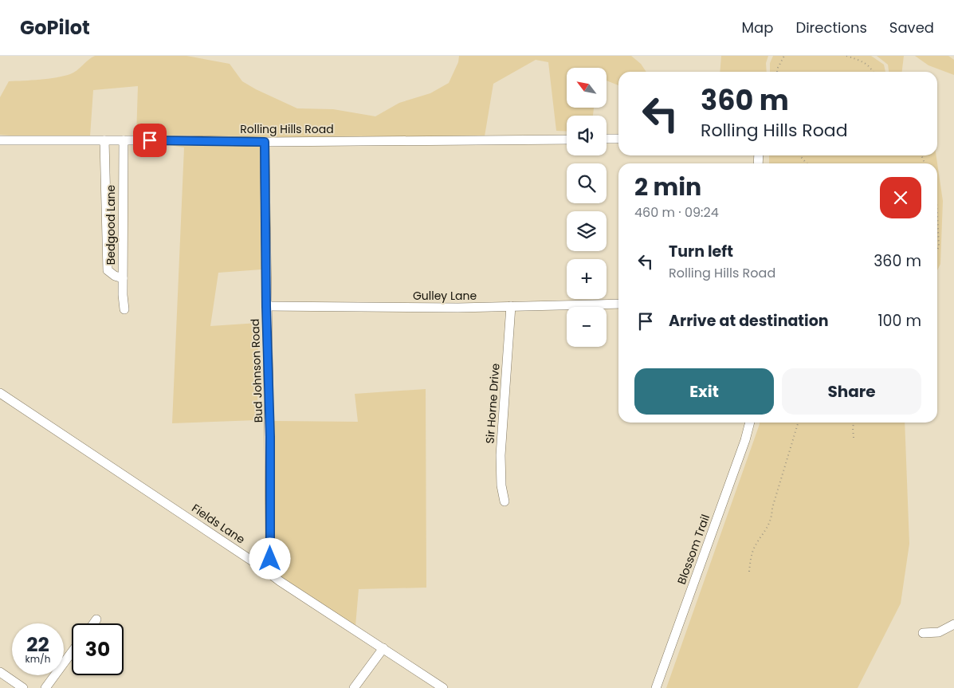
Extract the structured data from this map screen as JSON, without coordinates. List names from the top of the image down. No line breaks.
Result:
{"streets":{"street":["Rolling Hills Road","Bedgood Lane","Gulley Lane","Bud Johnson Road","Sir Horne Drive","Fields Lane","Blossom Trail"]},"crossings":[["Rolling Hills Road","Bedgood Lane"],["Rolling Hills Road","Bud Johnson Road"],["Gulley Lane","Bud Johnson Road"],["Gulley Lane","Sir Horne Drive"],["Bud Johnson Road","Fields Lane"]],"north":"top left","page":{"header":"GoPilot","nav":["Map","Directions","Saved"],"map_buttons":["+","−"],"turn":["360 m","Rolling Hills Road"],"heading":["2 min","460 m · 09:24"],"list":[{"name":"Turn left","note":"Rolling Hills Road","value":"360 m"},{"name":"Arrive at destination","value":"100 m"}],"buttons":["Exit","Share"],"speed":"22 km/h","limit":"30"}}
